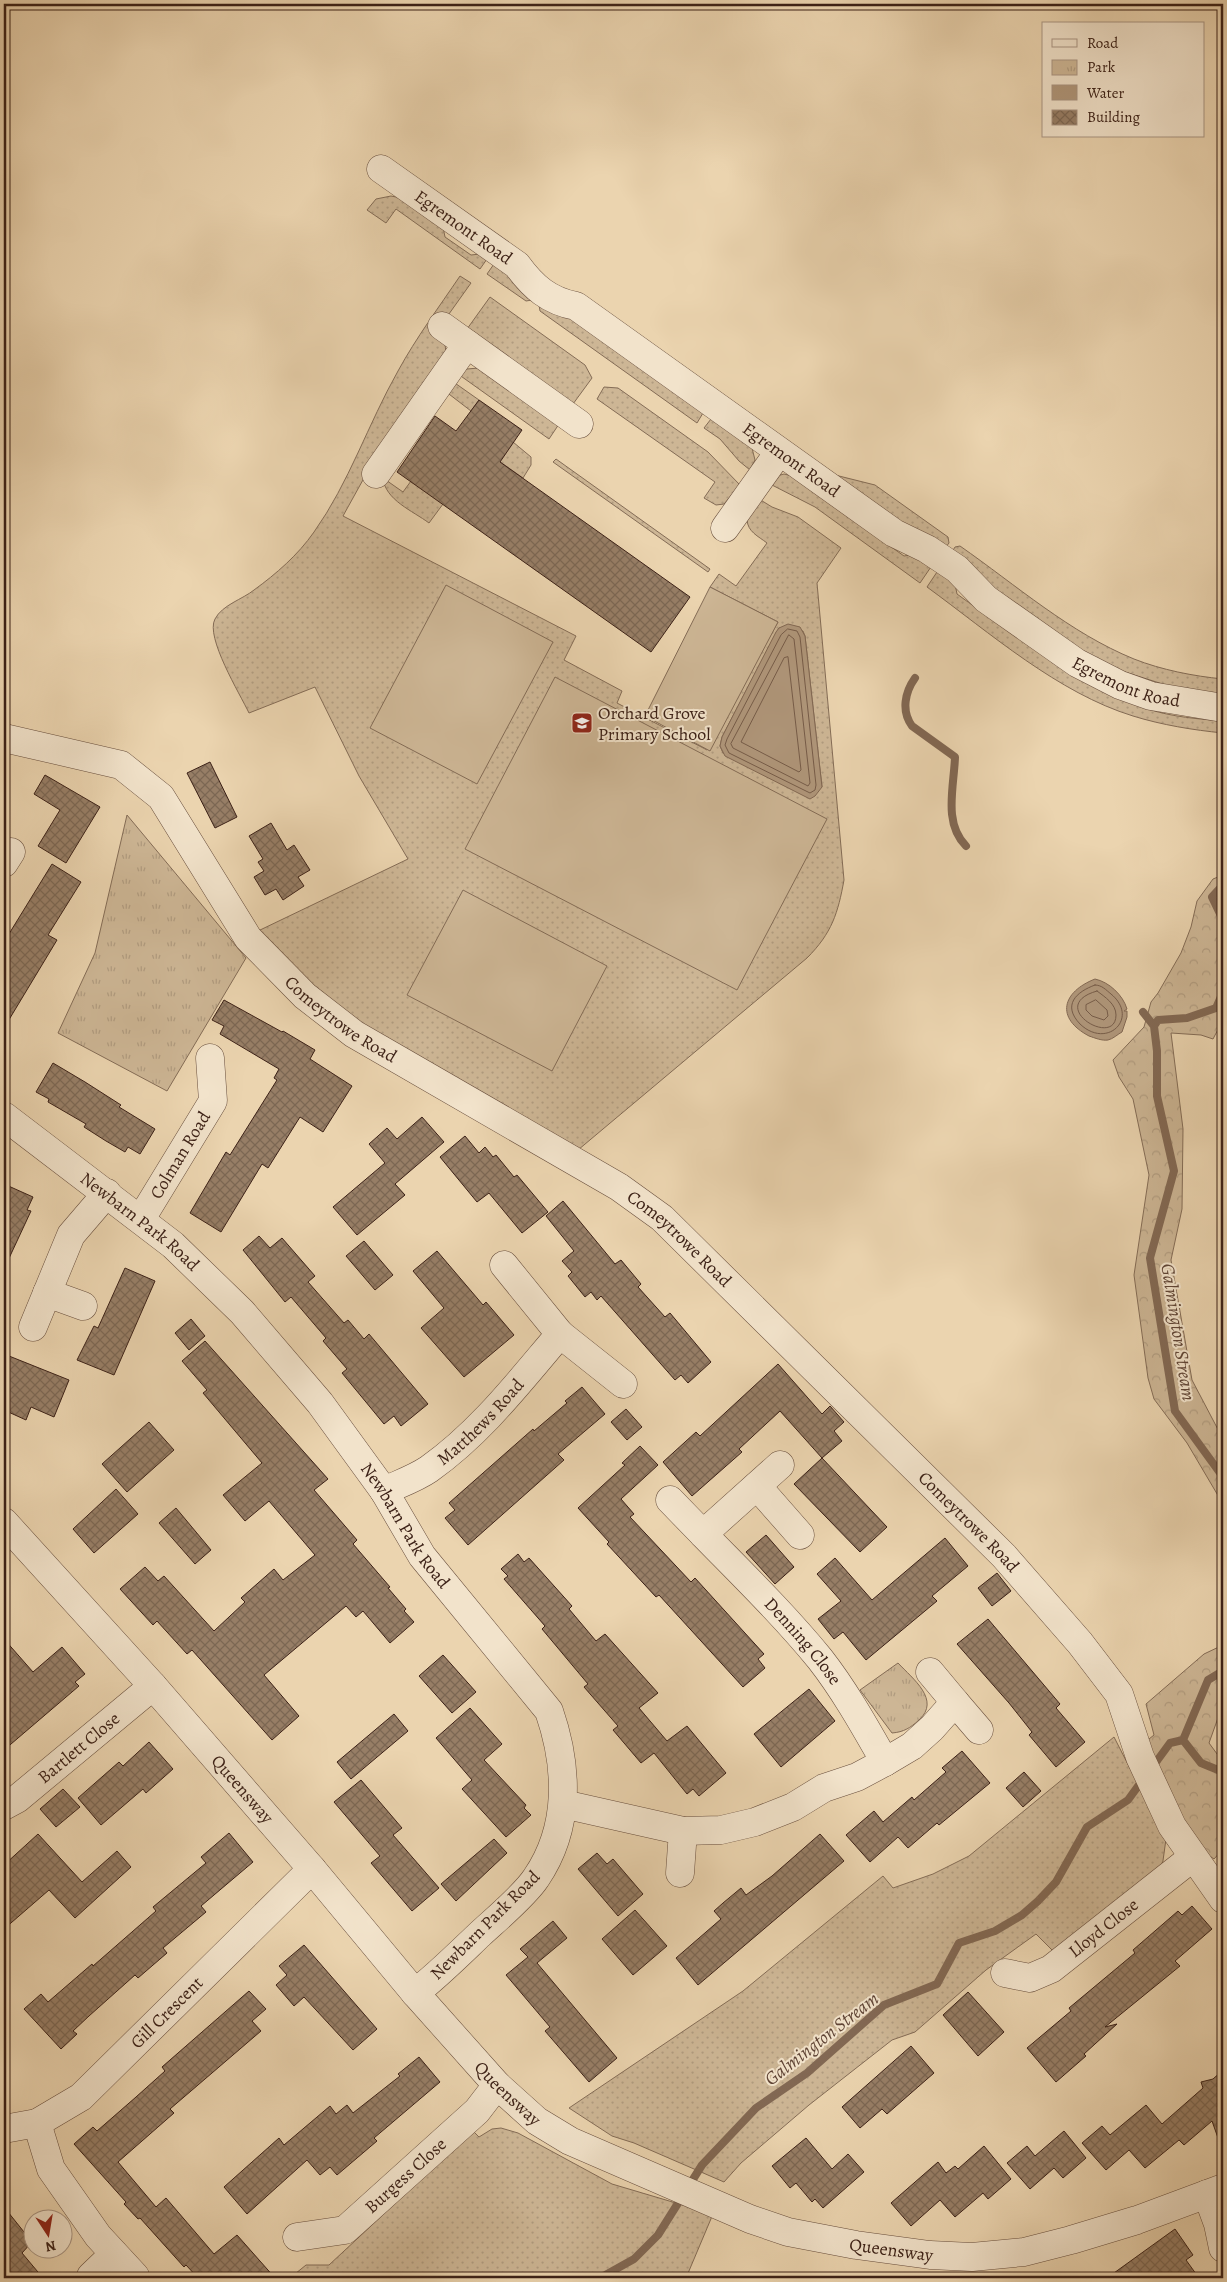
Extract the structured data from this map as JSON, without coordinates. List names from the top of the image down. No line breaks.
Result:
{"streets":{"street":["Egremont Road","Comeytrowe Road","Colman Road","Newbarn Park Road","Matthews Road","Denning Close","Bartlett Close","Queensway","Lloyd Close","Gill Crescent","Burgess Close"]},"crossings":[["Comeytrowe Road","Lloyd Close"],["Colman Road","Newbarn Park Road"],["Newbarn Park Road","Matthews Road"],["Newbarn Park Road","Queensway"],["Bartlett Close","Queensway"],["Queensway","Gill Crescent"],["Queensway","Burgess Close"]],"water":["Galmington Stream"],"places":{"school or university":["Orchard Grove Primary School"]},"legend":["Road","Park","Water","Building"],"north":"bottom"}
